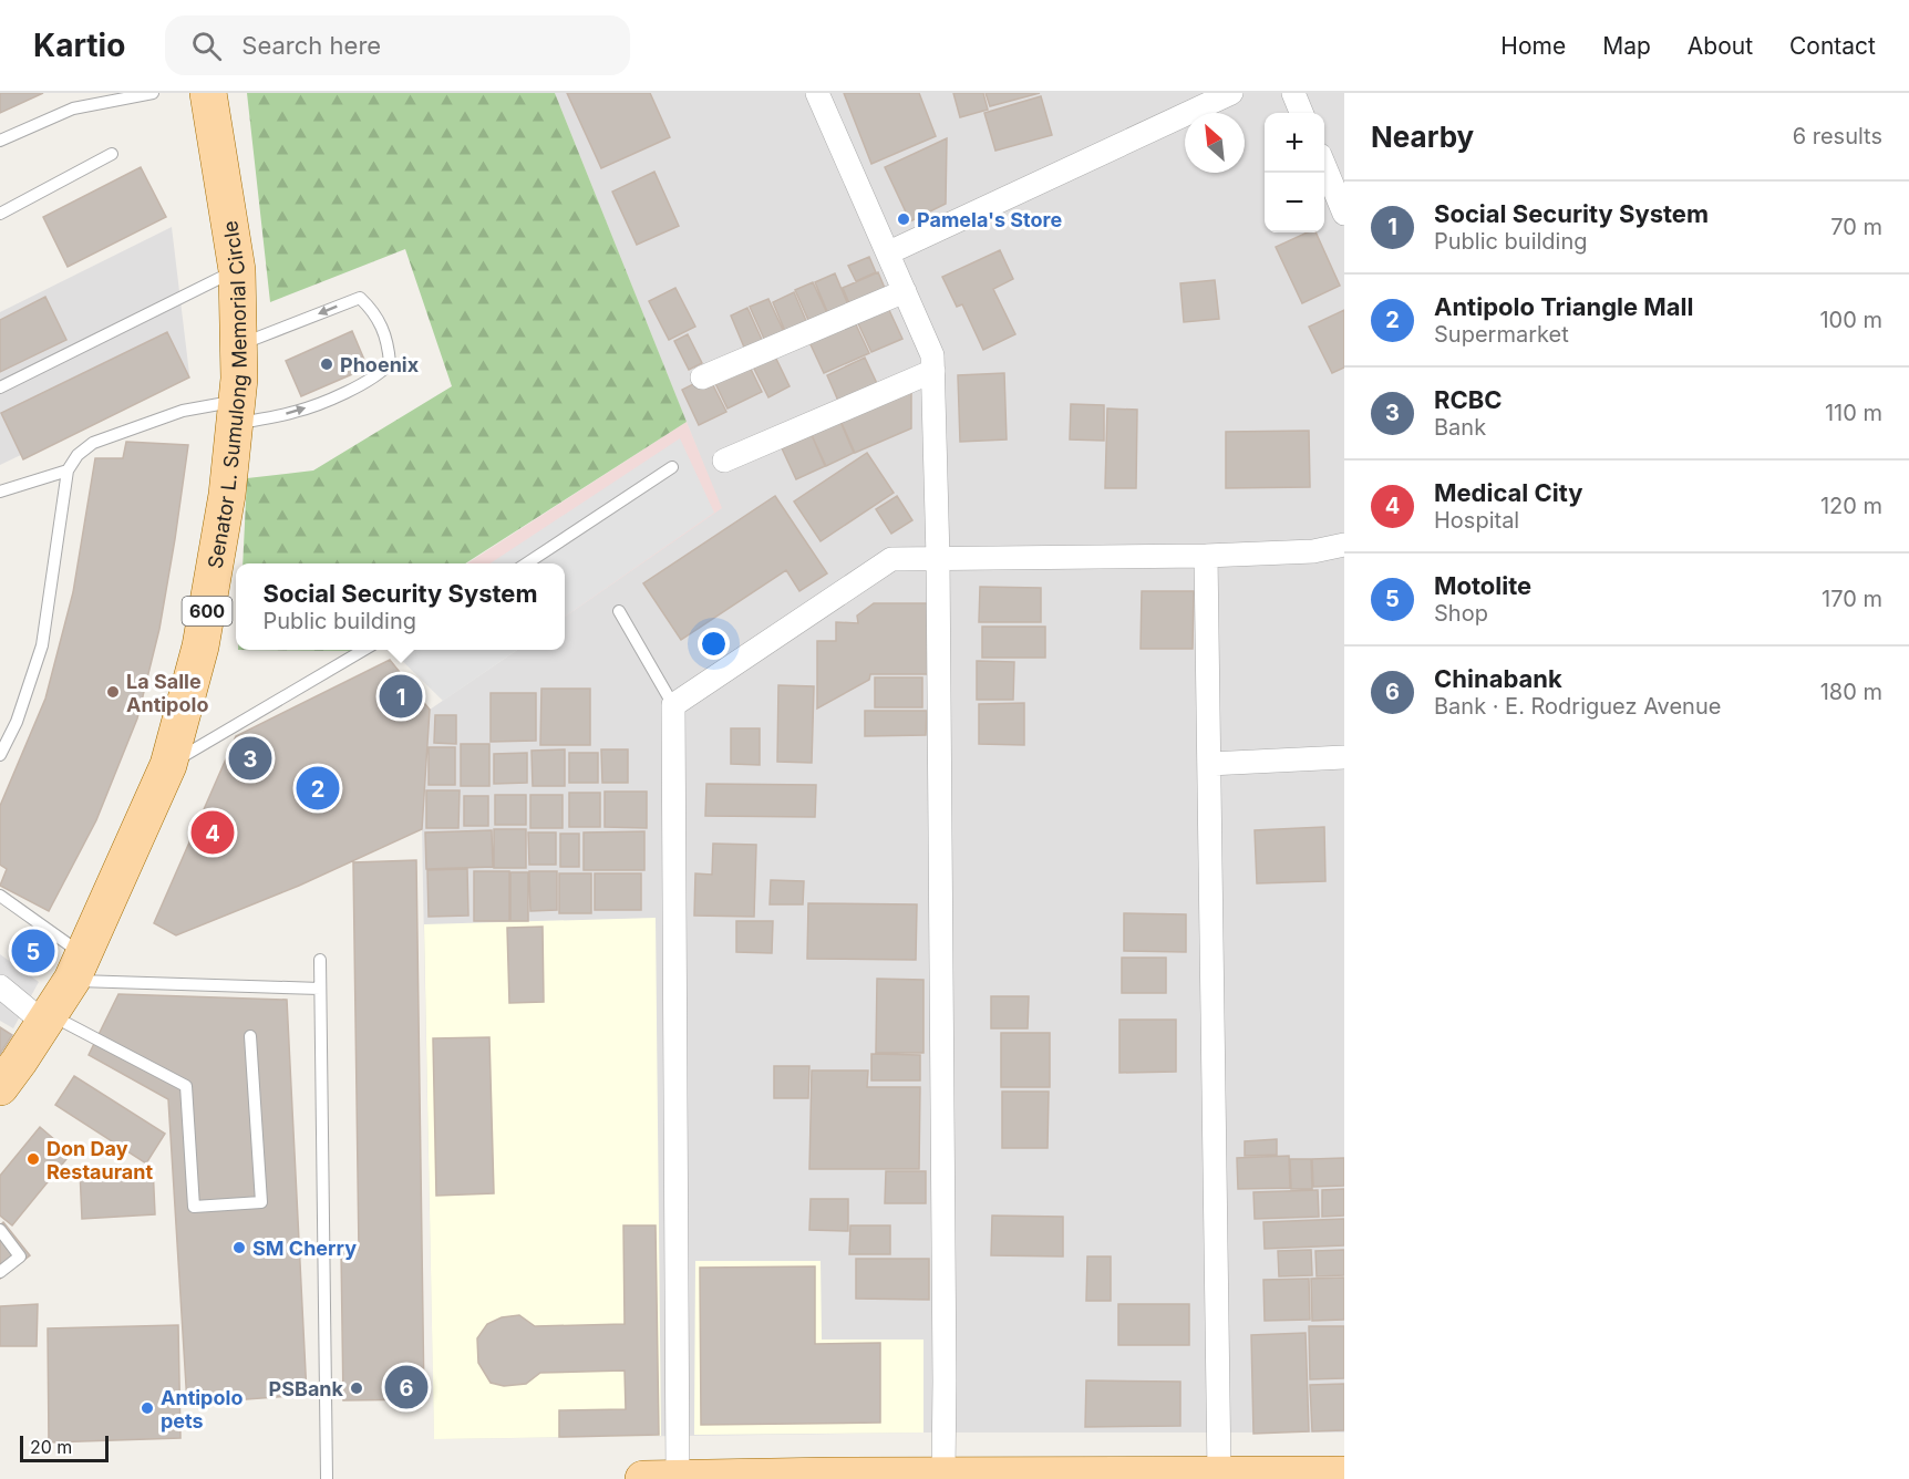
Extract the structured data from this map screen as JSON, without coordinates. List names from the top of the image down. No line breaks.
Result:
{"streets":{"main road":["Senator L. Sumulong Memorial Circle","600"]},"places":["Pamela's Store","Phoenix","La Salle Antipolo","Don Day Restaurant","SM Cherry","PSBank","Antipolo pets"],"scale_bar":"20 m","north":"top left","page":{"header":"Kartio","search":"Search here","nav":["Home","Map","About","Contact"],"heading":["Nearby","6 results"],"map_buttons":["+","−"],"list":[{"mark":"1","name":"Social Security System","note":"Public building","value":"70 m"},{"mark":"2","name":"Antipolo Triangle Mall","note":"Supermarket","value":"100 m"},{"mark":"3","name":"RCBC","note":"Bank","value":"110 m"},{"mark":"4","name":"Medical City","note":"Hospital","value":"120 m"},{"mark":"5","name":"Motolite","note":"Shop","value":"170 m"},{"mark":"6","name":"Chinabank","note":"Bank · E. Rodriguez Avenue","value":"180 m"}],"popup":["Social Security System","Public building"],"pins":["1","3","2","4","5","6"],"scale":"20 m"}}
